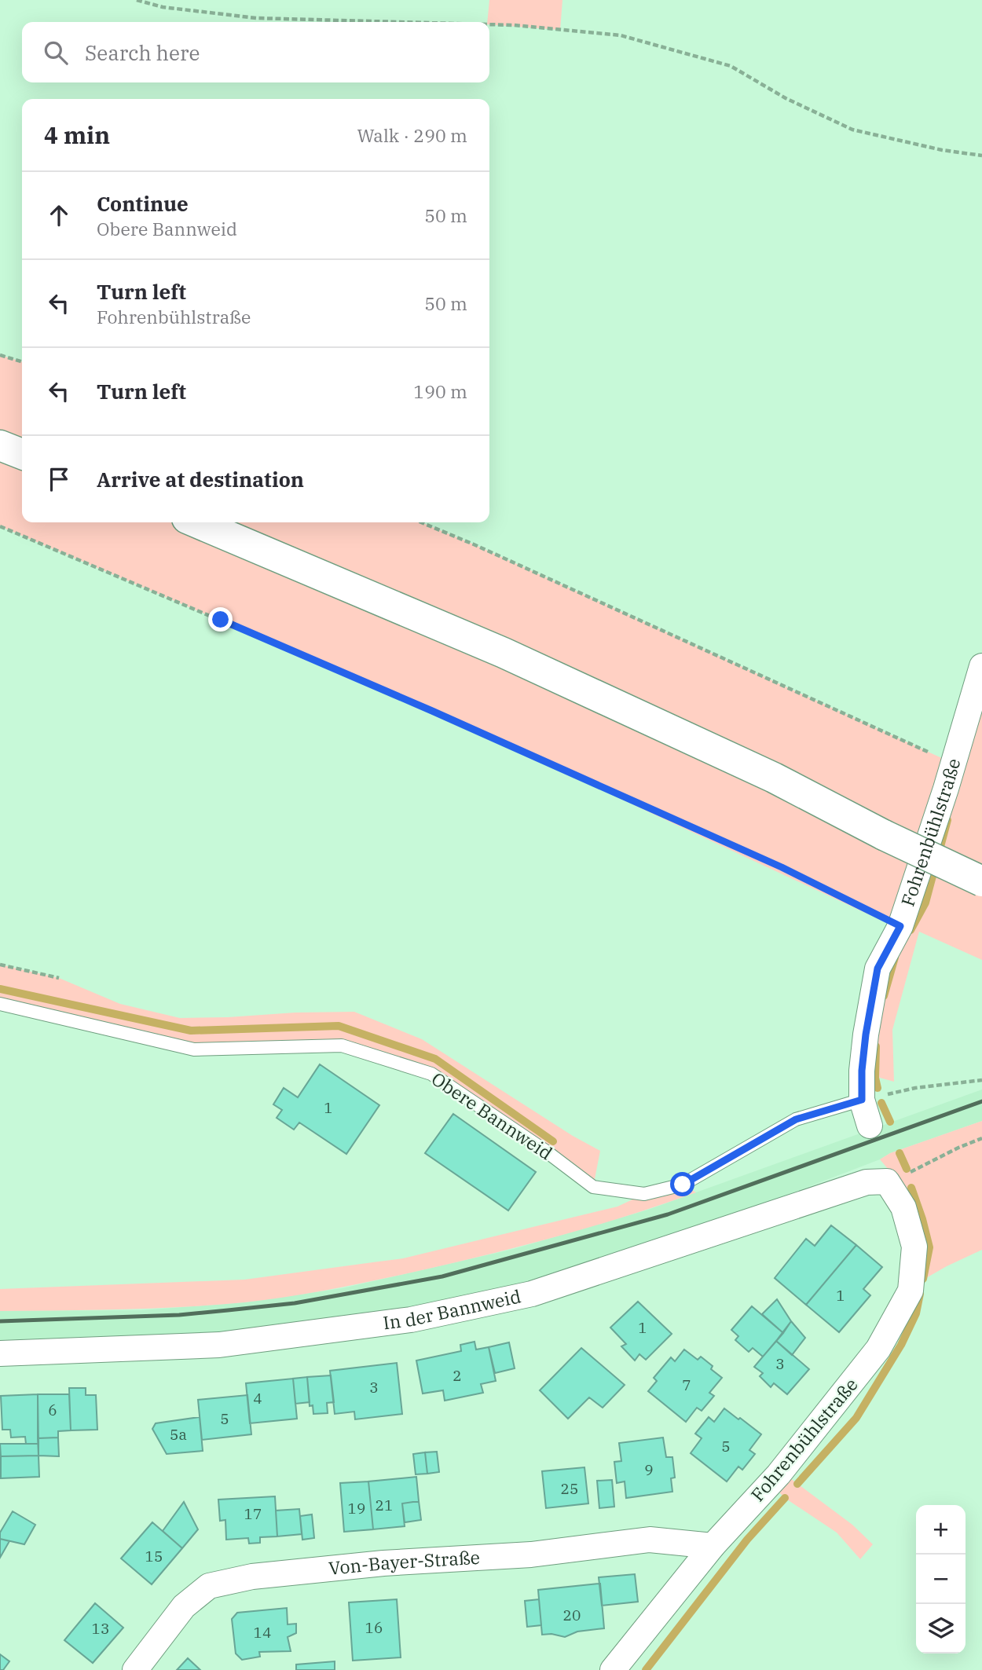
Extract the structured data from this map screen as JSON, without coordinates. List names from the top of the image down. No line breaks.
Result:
{"streets":{"street":["Fohrenbühlstraße","In der Bannweid","Von-Bayer-Straße"],"lane":["Obere Bannweid"]},"crossings":[["Fohrenbühlstraße","Obere Bannweid"],["Fohrenbühlstraße","In der Bannweid"],["Fohrenbühlstraße","Von-Bayer-Straße"]],"house_numbers":["1","1","1","3","2","7","3","4","6","5","5a","5","9","25","21","19","17","15","20","16","13","14"],"page":{"search":"Search here","heading":["4 min","Walk · 290 m"],"list":[["Continue","Obere Bannweid","50 m"],["Turn left","Fohrenbühlstraße","50 m"],["Turn left","190 m"],"Arrive at destination"],"map_buttons":["+","−"]}}
